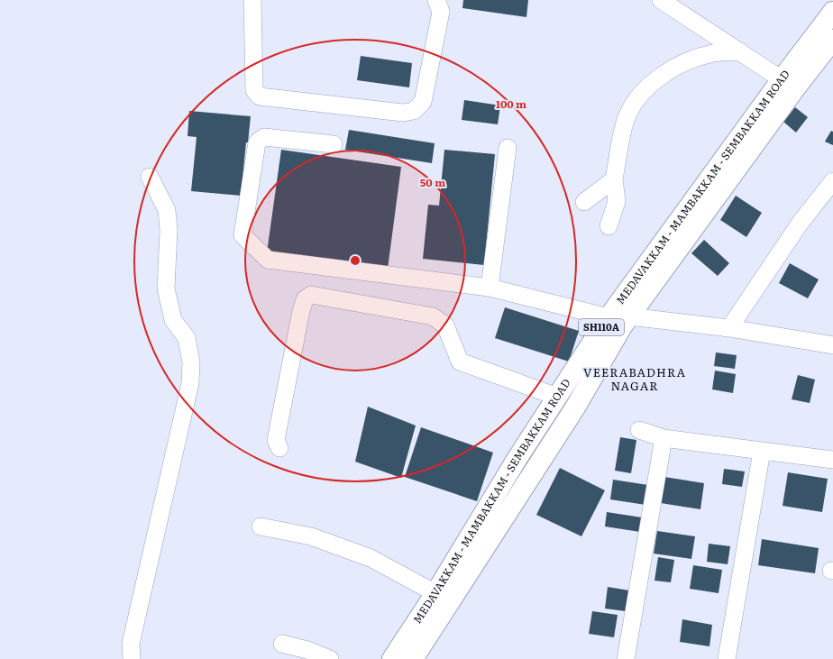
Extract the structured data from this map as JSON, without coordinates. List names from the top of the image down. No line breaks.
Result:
{"streets":{"main road":["MEDAVAKKAM - MAMBAKKAM - SEMBAKKAM ROAD","SH110A"]},"districts":["VEERABADHRA NAGAR"],"rings":["100 m","50 m"]}
